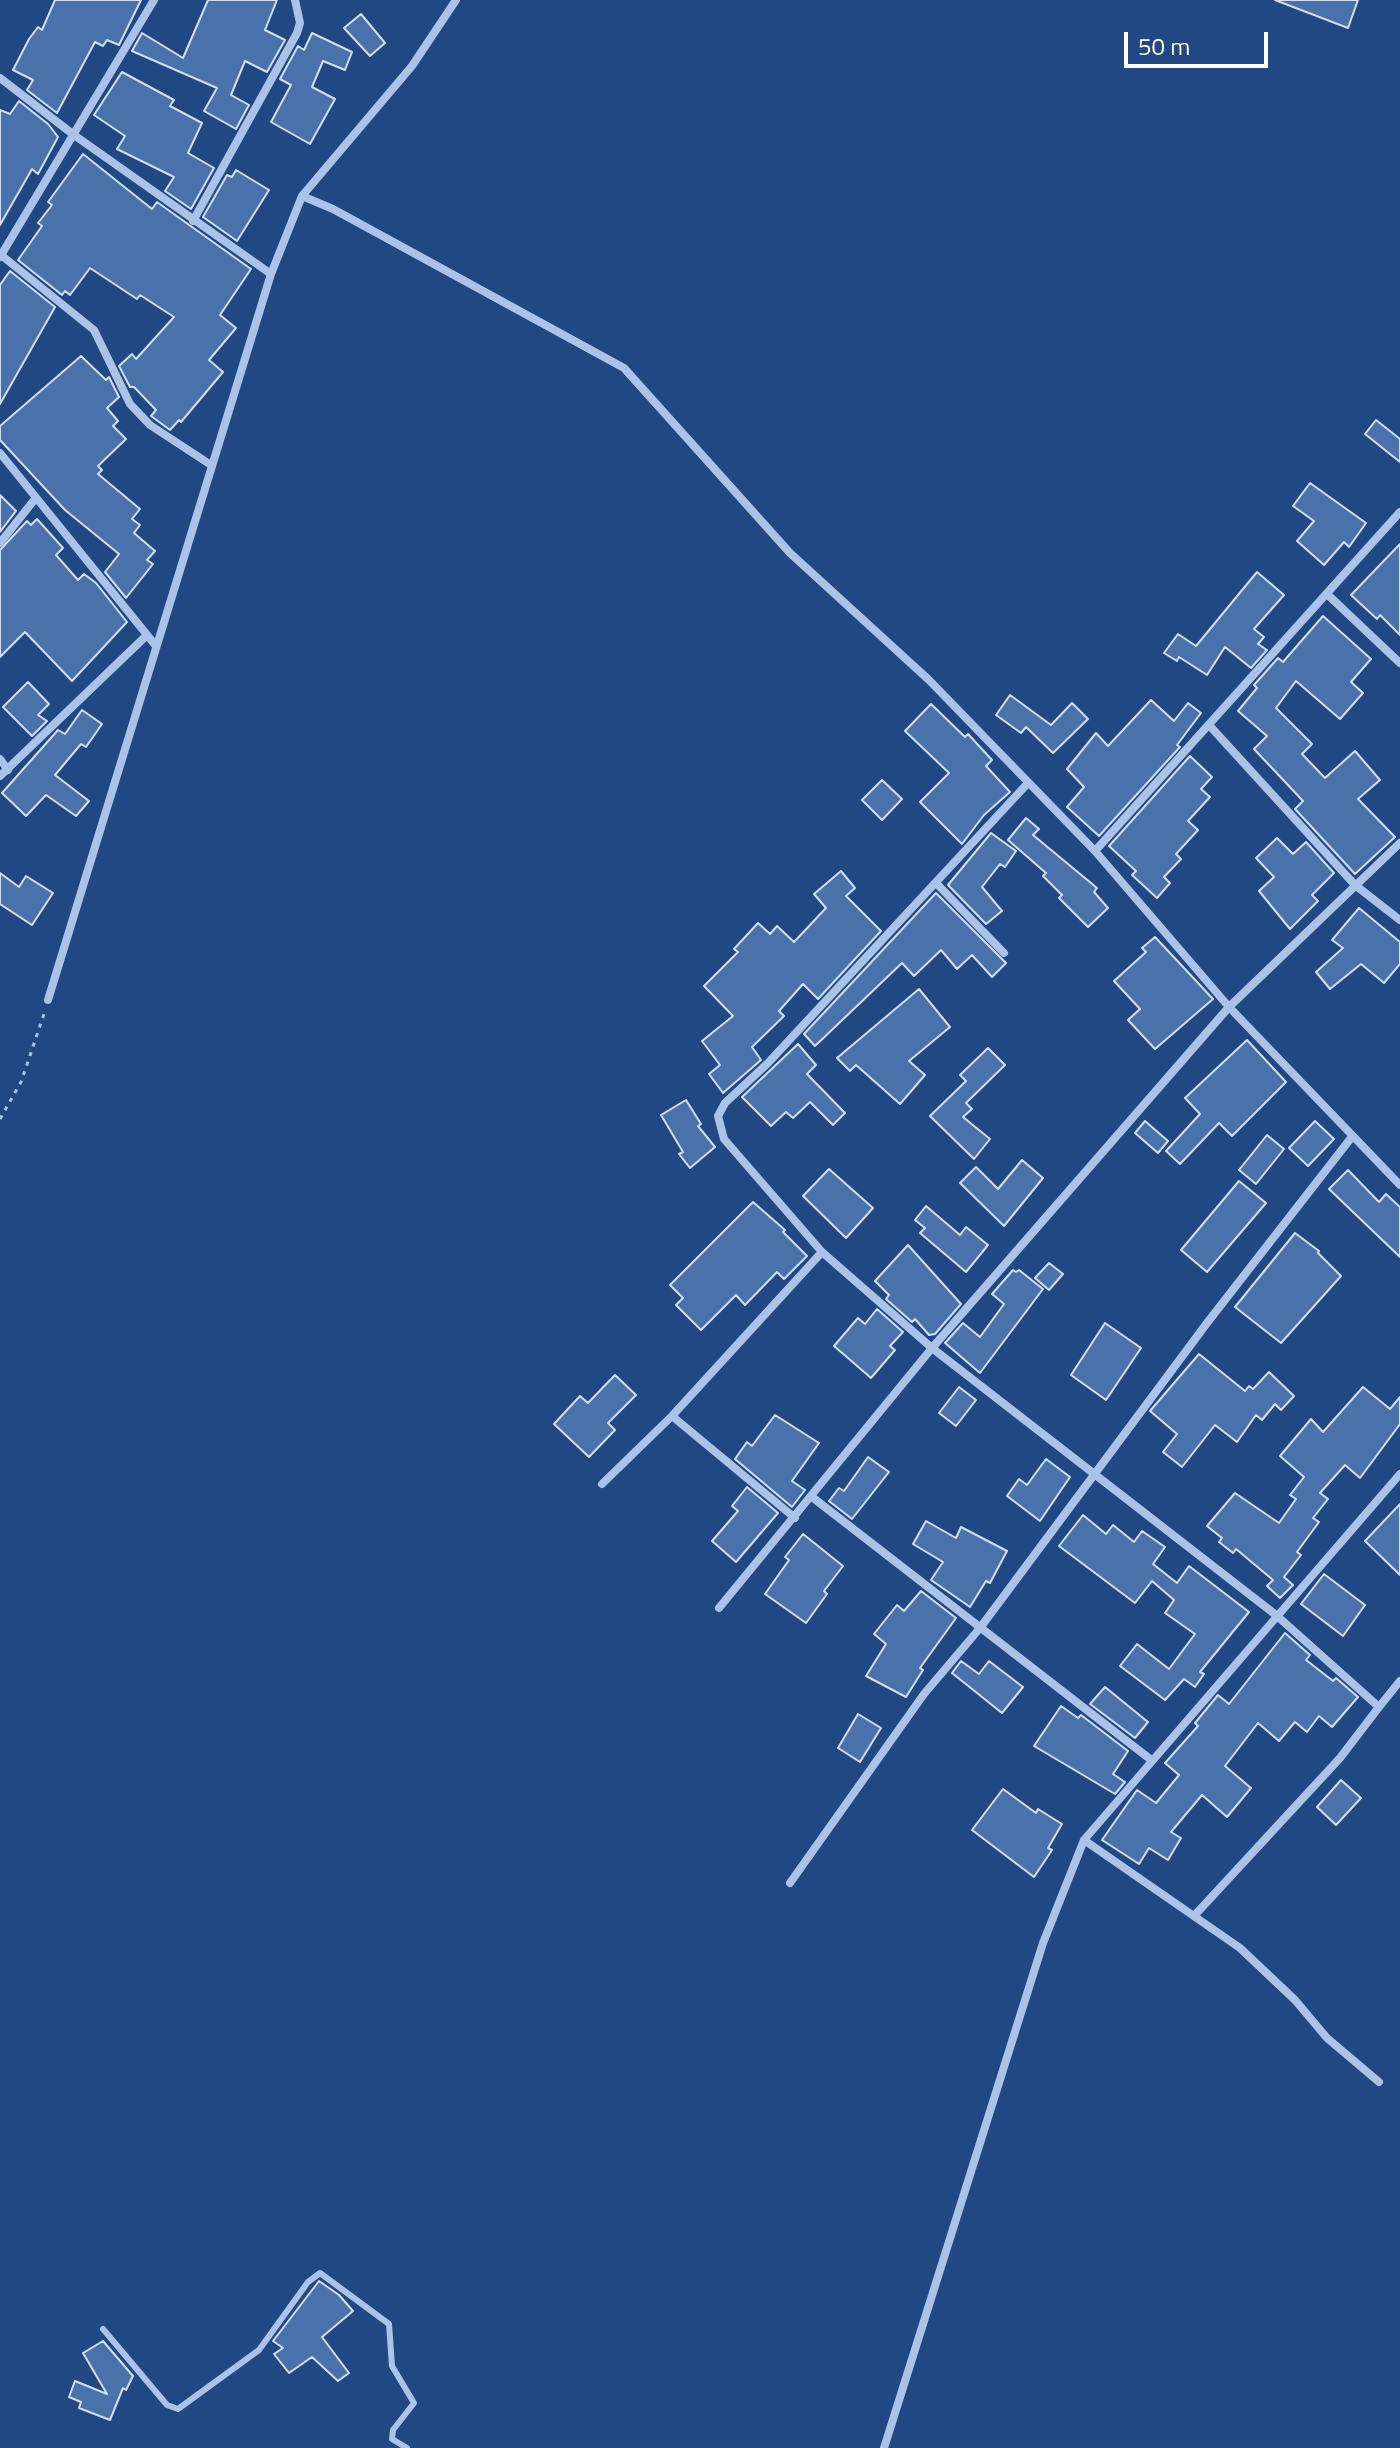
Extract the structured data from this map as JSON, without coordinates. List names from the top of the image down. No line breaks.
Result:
{"scale_bar":"50 m"}
